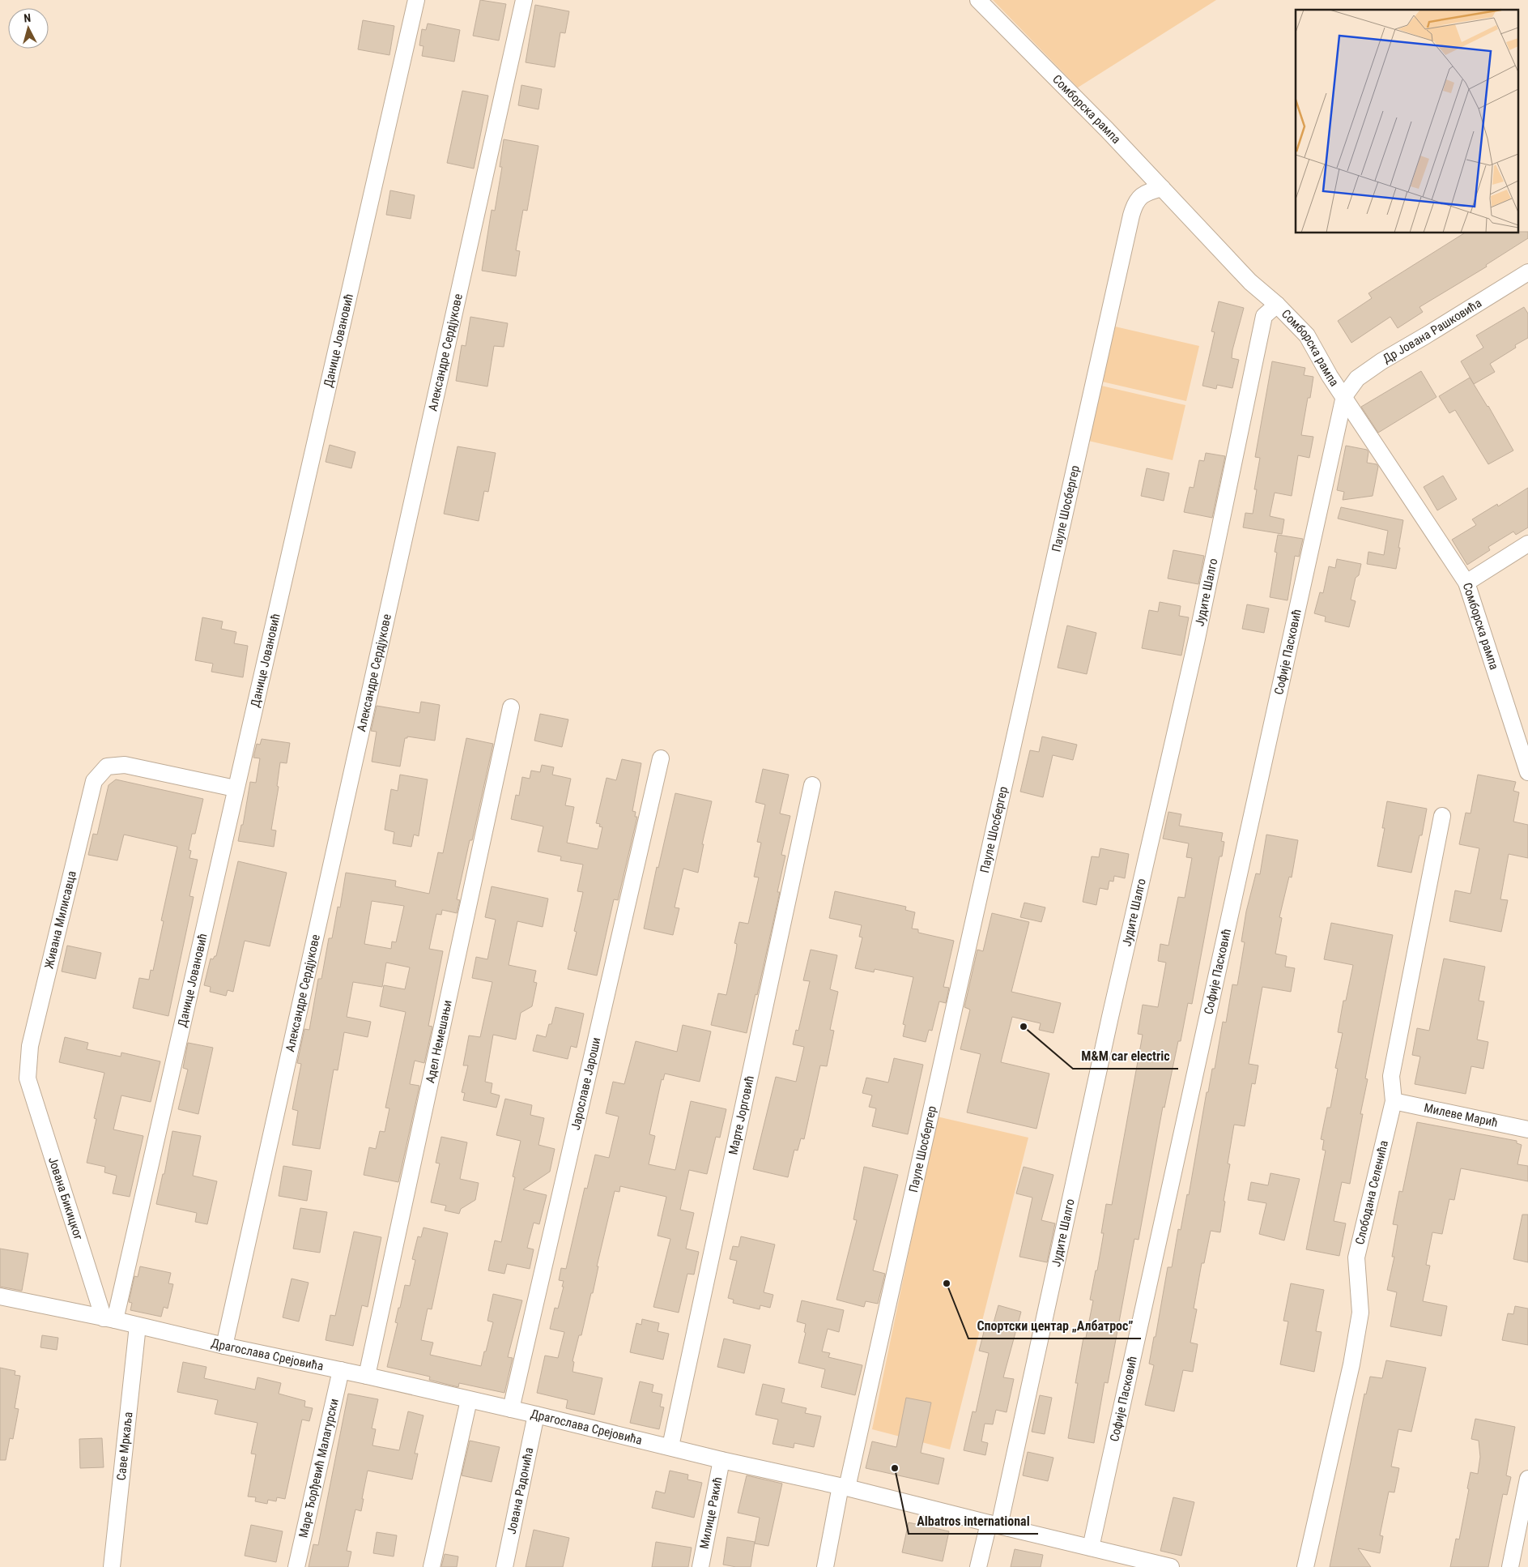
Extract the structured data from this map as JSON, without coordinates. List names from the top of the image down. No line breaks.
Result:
{"streets":{"street":["Сомборска рампа","Др Јована Рашковића","Данице Јовановић","Александре Сердјукове","Пауле Шосбергер","Јудите Шалго","Софије Пасковић","Живана Милисавца","Адел Немешањи","Јарославе Јароши","Милеве Марић","Марте Јорговић","Слободана Селенића","Јована Бикицког","Драгослава Срејовића","Саве Мркаља","Маре Ђорђевић Малагурски","Јована Радонића","Милице Ракић"]},"crossings":[["Сомборска рампа","Др Јована Рашковића"],["Сомборска рампа","Пауле Шосбергер"],["Сомборска рампа","Јудите Шалго"],["Сомборска рампа","Софије Пасковић"],["Др Јована Рашковића","Софије Пасковић"],["Данице Јовановић","Живана Милисавца"],["Данице Јовановић","Јована Бикицког"],["Данице Јовановић","Драгослава Срејовића"],["Александре Сердјукове","Драгослава Срејовића"],["Пауле Шосбергер","Драгослава Срејовића"],["Јудите Шалго","Драгослава Срејовића"],["Софије Пасковић","Драгослава Срејовића"],["Живана Милисавца","Јована Бикицког"],["Адел Немешањи","Драгослава Срејовића"],["Јарославе Јароши","Драгослава Срејовића"],["Милеве Марић","Слободана Селенића"],["Марте Јорговић","Драгослава Срејовића"],["Јована Бикицког","Драгослава Срејовића"],["Драгослава Срејовића","Саве Мркаља"],["Драгослава Срејовића","Маре Ђорђевић Малагурски"],["Драгослава Срејовића","Јована Радонића"],["Драгослава Срејовића","Милице Ракић"]],"places":["M&M car electric","Спортски центар „Албатрос”","Albatros international"],"north":"top"}
